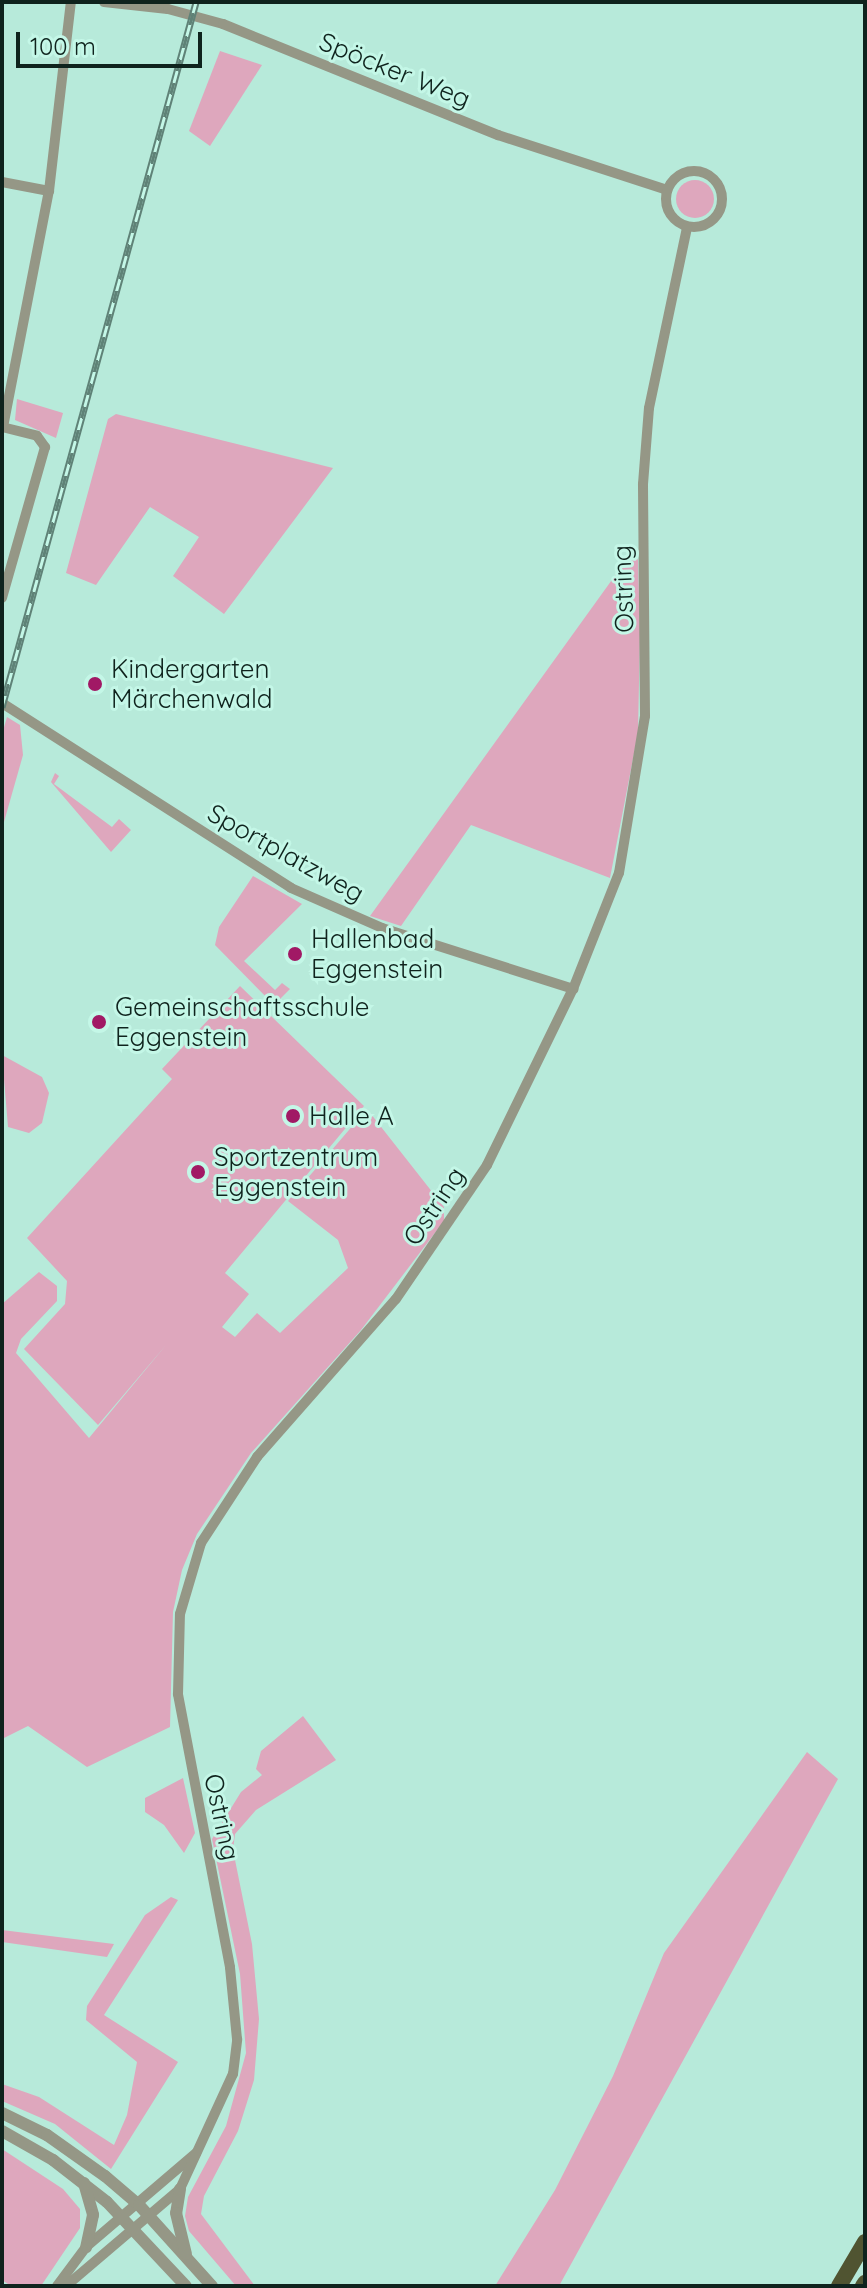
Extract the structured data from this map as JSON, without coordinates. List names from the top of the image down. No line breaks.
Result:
{"streets":{"street":["Spöcker Weg","Ostring","Sportplatzweg"]},"crossings":[["Spöcker Weg","Ostring"],["Ostring","Sportplatzweg"]],"places":["Kindergarten Märchenwald","Hallenbad Eggenstein","Gemeinschaftsschule Eggenstein","Halle A","Sportzentrum Eggenstein"],"scale_bar":"100 m"}
